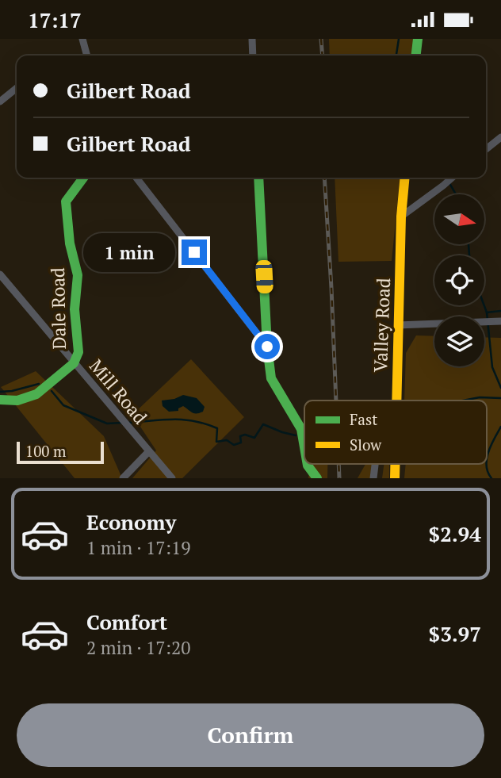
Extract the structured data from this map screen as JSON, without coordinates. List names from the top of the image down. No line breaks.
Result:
{"streets":{"street":["Dale Road","Valley Road","Mill Road"]},"crossings":[["Dale Road","Mill Road"]],"legend":["Fast","Slow"],"scale_bar":"100 m","north":"right","page":{"status":"17:17","banner":["Gilbert Road","Gilbert Road"],"bubble":"1 min","scale":"100 m","list":[{"name":"Economy","note":"1 min · 17:19","value":"$2.94"},{"name":"Comfort","note":"2 min · 17:20","value":"$3.97"}],"buttons":"Confirm"}}
